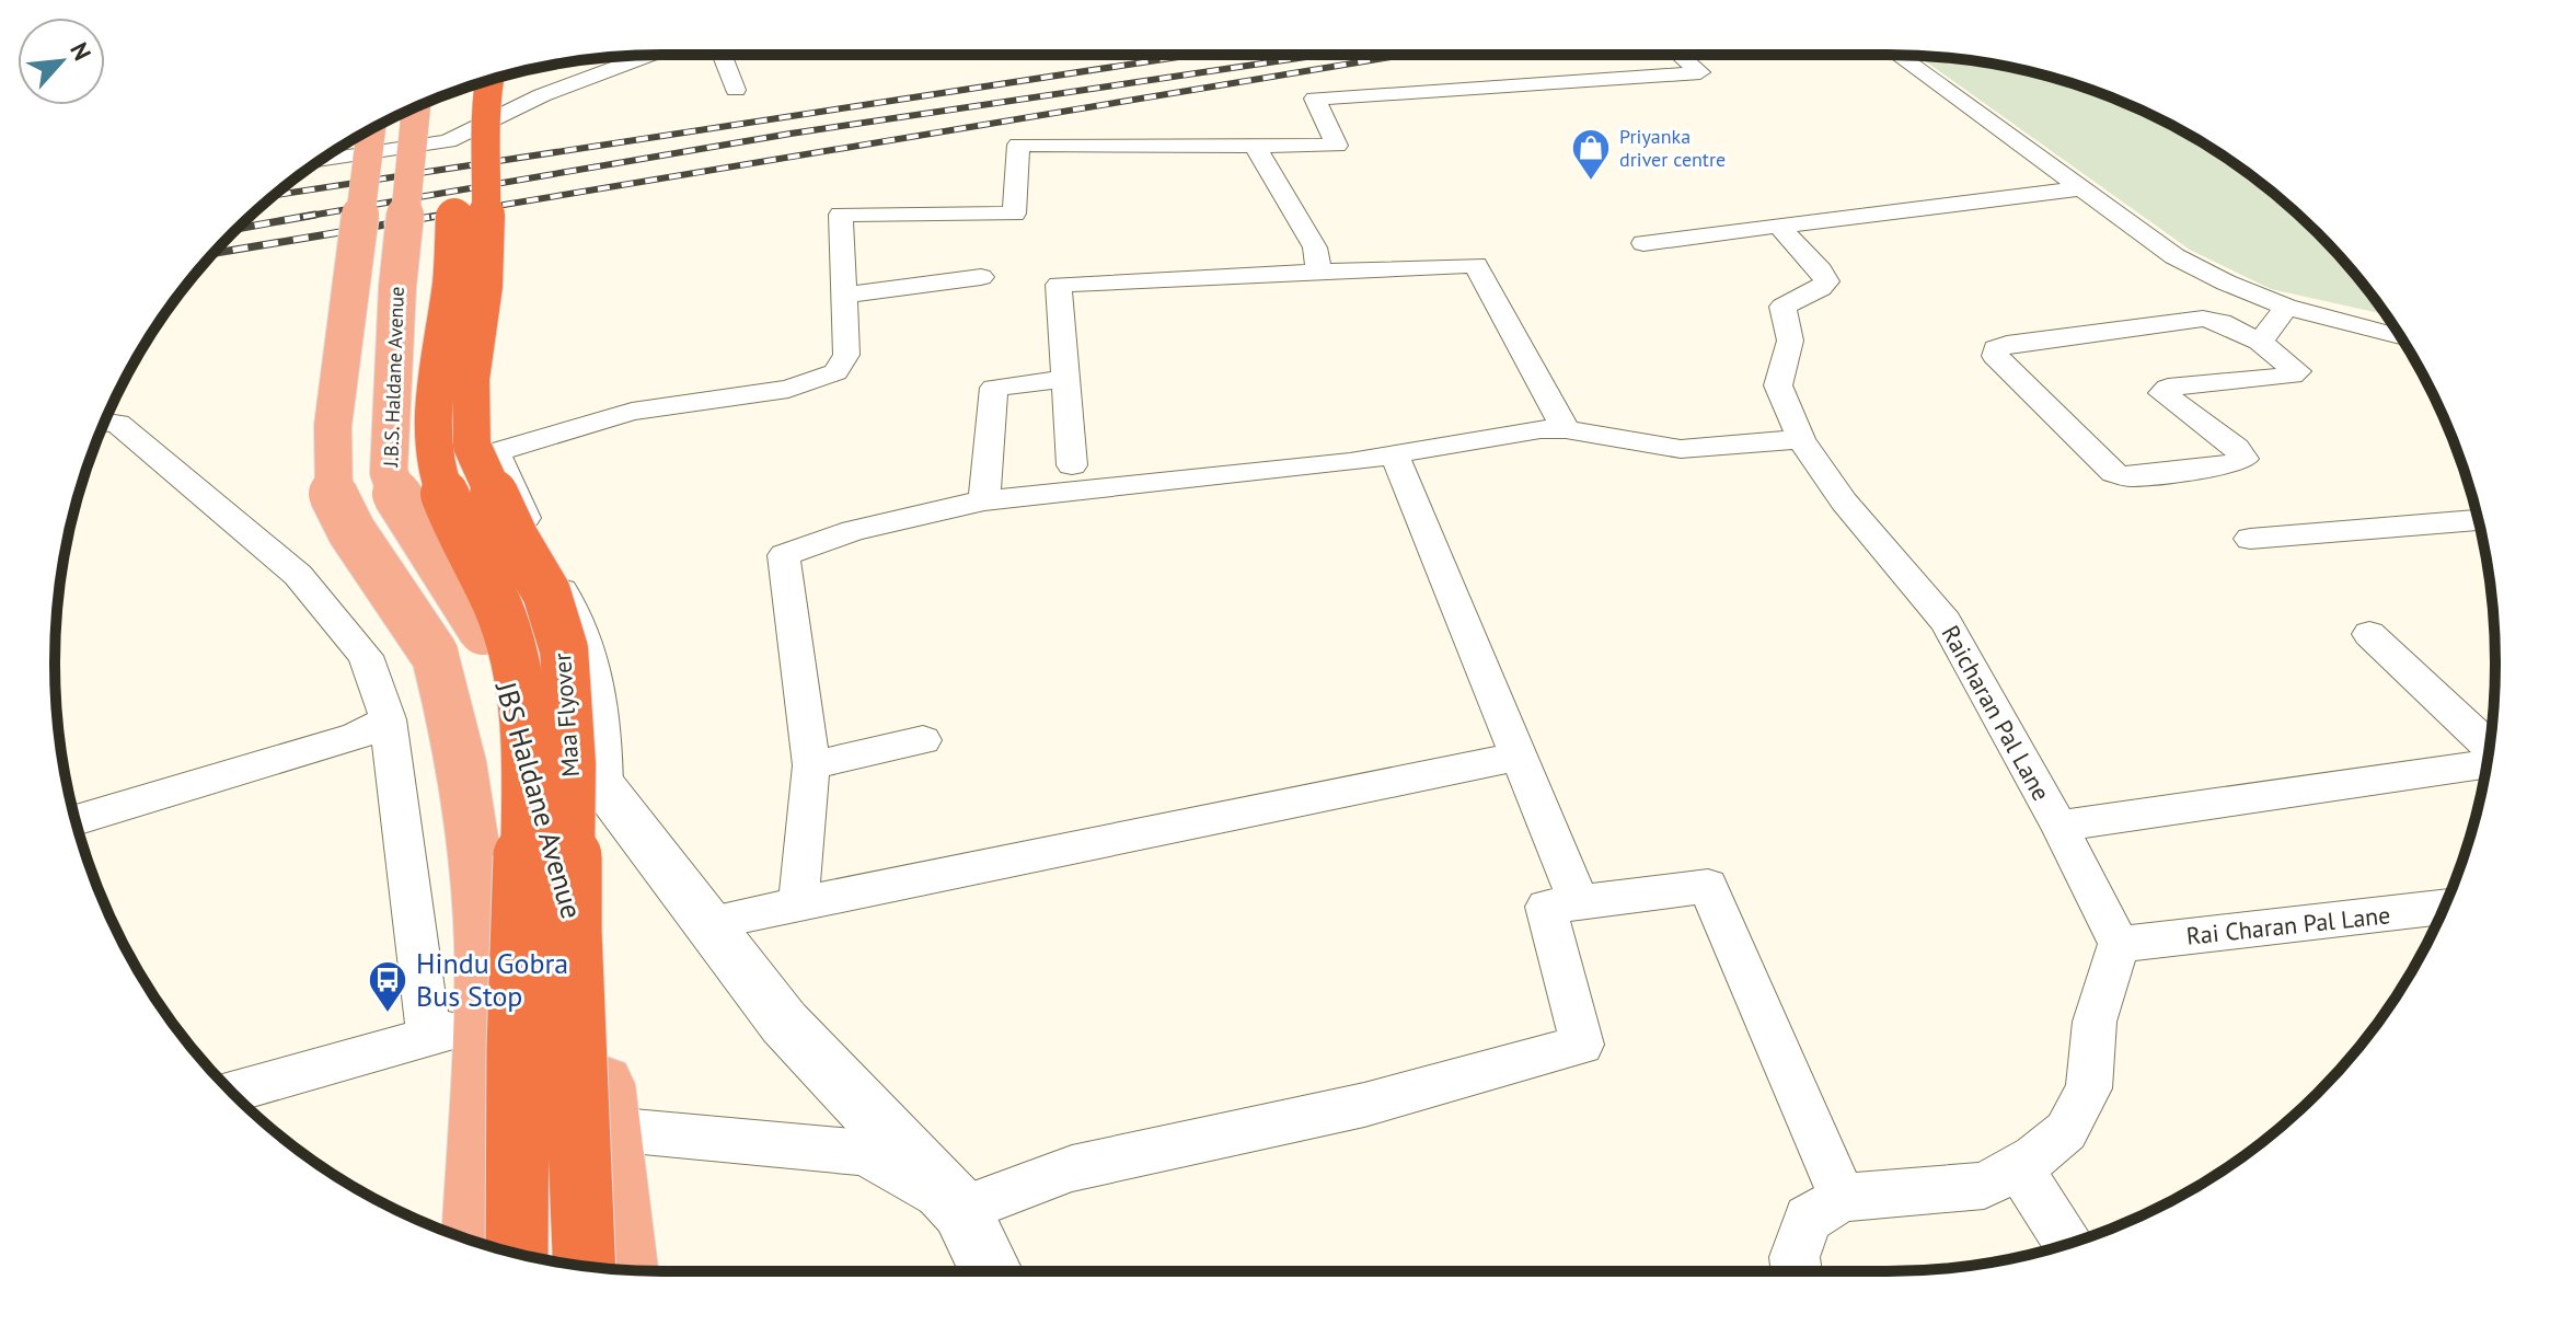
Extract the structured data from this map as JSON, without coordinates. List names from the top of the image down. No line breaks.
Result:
{"streets":{"highway":["Maa Flyover"],"main road":["J.B.S. Haldane Avenue","JBS Haldane Avenue"],"street":["Raicharan Pal Lane","Rai Charan Pal Lane"]},"crossings":[["J.B.S. Haldane Avenue","JBS Haldane Avenue"],["Raicharan Pal Lane","Rai Charan Pal Lane"]],"places":{"shop":["Priyanka driver centre"],"bus stop":["Hindu Gobra Bus Stop"]},"north":"top right"}
